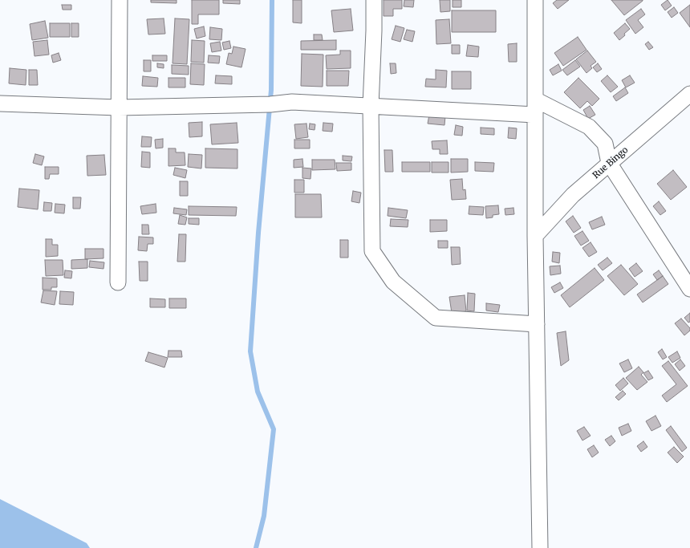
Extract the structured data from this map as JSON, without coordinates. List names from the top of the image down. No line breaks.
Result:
{"streets":{"street":["Rue Bingo"]}}
